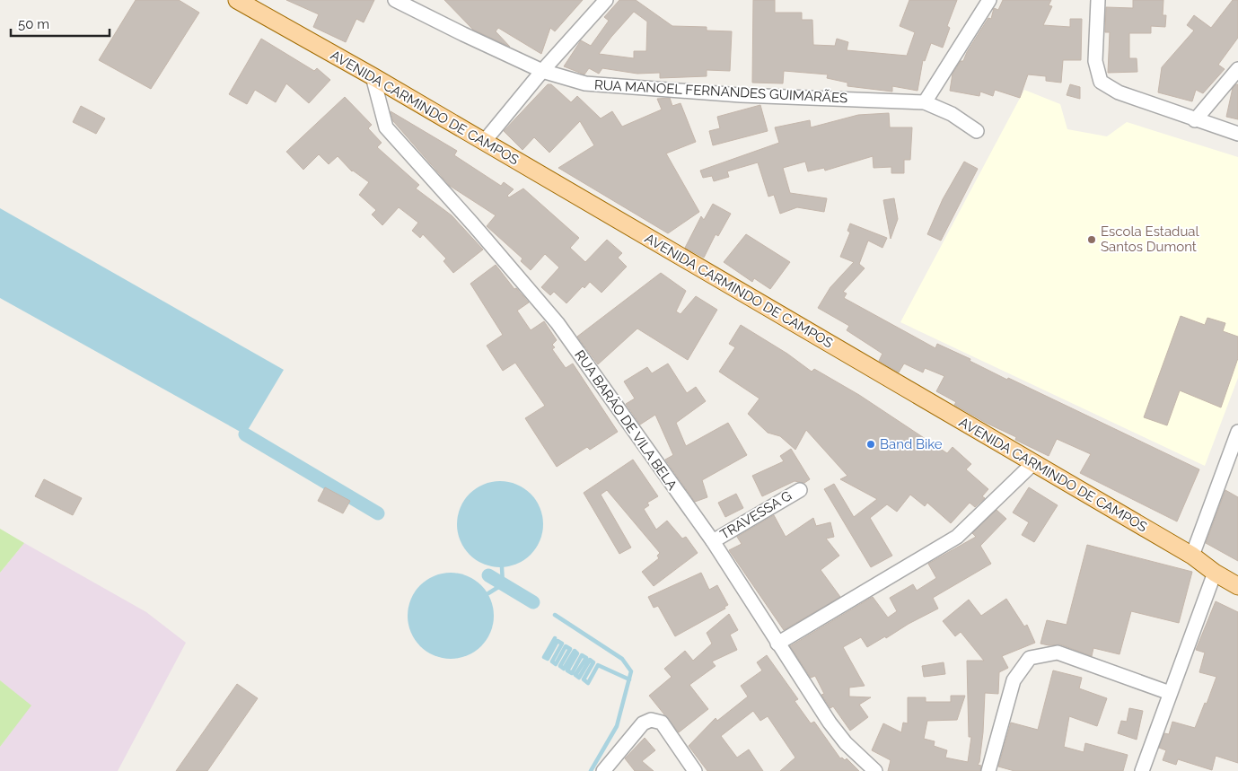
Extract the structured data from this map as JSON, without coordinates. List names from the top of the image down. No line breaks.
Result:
{"streets":{"main road":["AVENIDA CARMINDO DE CAMPOS"],"street":["RUA MANOEL FERNANDES GUIMARÃES","RUA BARÃO DE VILA BELA","TRAVESSA G"]},"crossings":[["AVENIDA CARMINDO DE CAMPOS","RUA BARÃO DE VILA BELA"],["RUA BARÃO DE VILA BELA","TRAVESSA G"]],"places":["Escola Estadual Santos Dumont","Band Bike"],"scale_bar":"50 m"}
